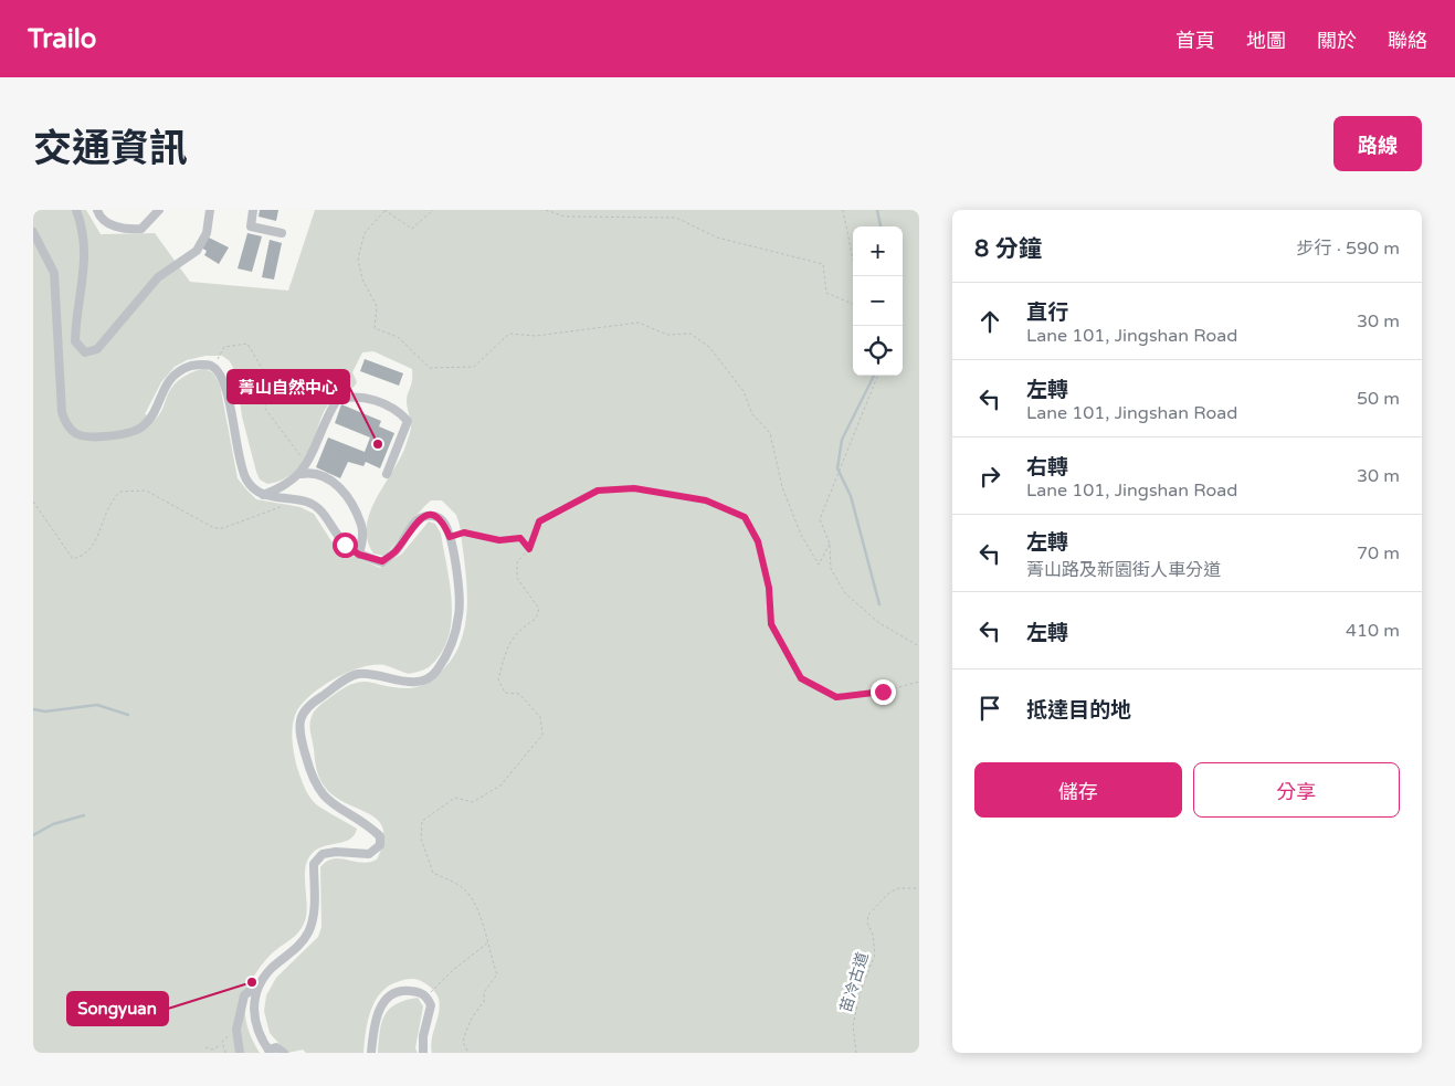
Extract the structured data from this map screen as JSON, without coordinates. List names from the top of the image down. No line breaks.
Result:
{"streets":{"path":["苗冷古道"]},"places":["菁山自然中心","Songyuan"],"page":{"header":"Trailo","nav":["首頁","地圖","關於","聯絡"],"title":"交通資訊","buttons":["路線",["儲存","分享"]],"heading":["8 分鐘","步行 · 590 m"],"map_buttons":["+","−"],"list":[["直行","Lane 101, Jingshan Road","30 m"],["左轉","Lane 101, Jingshan Road","50 m"],["右轉","Lane 101, Jingshan Road","30 m"],["左轉","菁山路及新園街人車分道","70 m"],["左轉","410 m"],"抵達目的地"]}}
